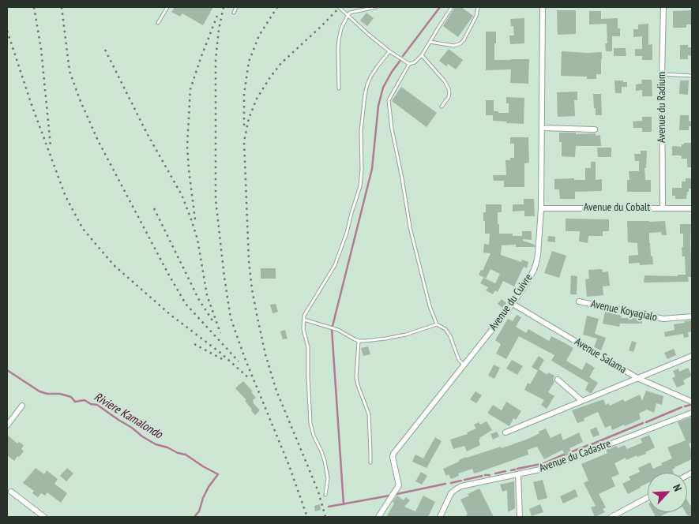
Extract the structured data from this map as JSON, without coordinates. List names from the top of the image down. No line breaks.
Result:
{"streets":{"street":["Avenue du Radium","Avenue du Cobalt","Avenue du Cuivre","Avenue Koyagialo","Avenue Salama","Avenue du Cadastre"]},"crossings":[["Avenue du Radium","Avenue du Cobalt"],["Avenue du Cobalt","Avenue du Cuivre"],["Avenue du Cuivre","Avenue Salama"]],"water":["Riviere Kamalondo"],"north":"top right"}
